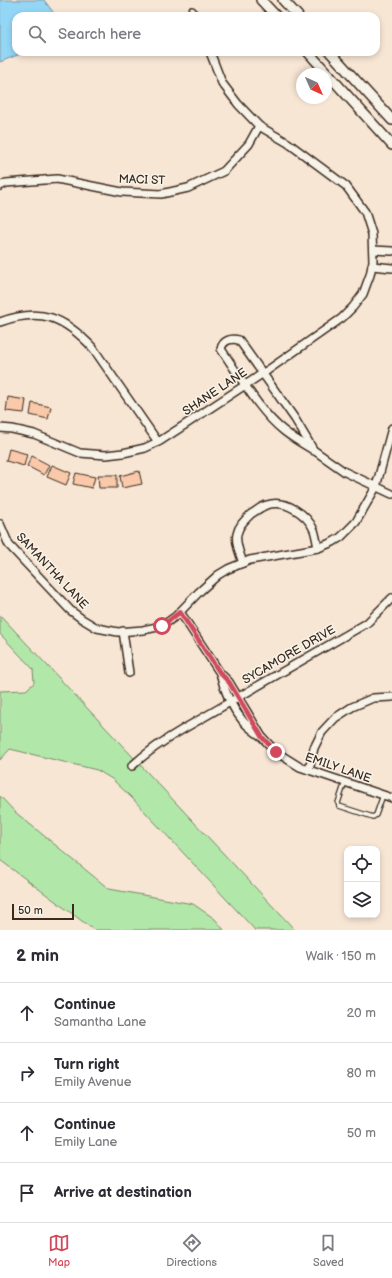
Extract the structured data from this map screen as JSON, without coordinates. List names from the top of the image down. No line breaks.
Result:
{"streets":{"street":["MACI ST","SHANE LANE","SAMANTHA LANE","SYCAMORE DRIVE","EMILY LANE"]},"crossings":[["MACI ST","SHANE LANE"],["SYCAMORE DRIVE","EMILY LANE"]],"scale_bar":"50 m","north":"bottom right","page":{"search":"Search here","scale":"50 m","heading":["2 min","Walk · 150 m"],"list":[["Continue","Samantha Lane","20 m"],["Turn right","Emily Avenue","80 m"],["Continue","Emily Lane","50 m"],"Arrive at destination"],"nav":["Map","Directions","Saved"]}}
